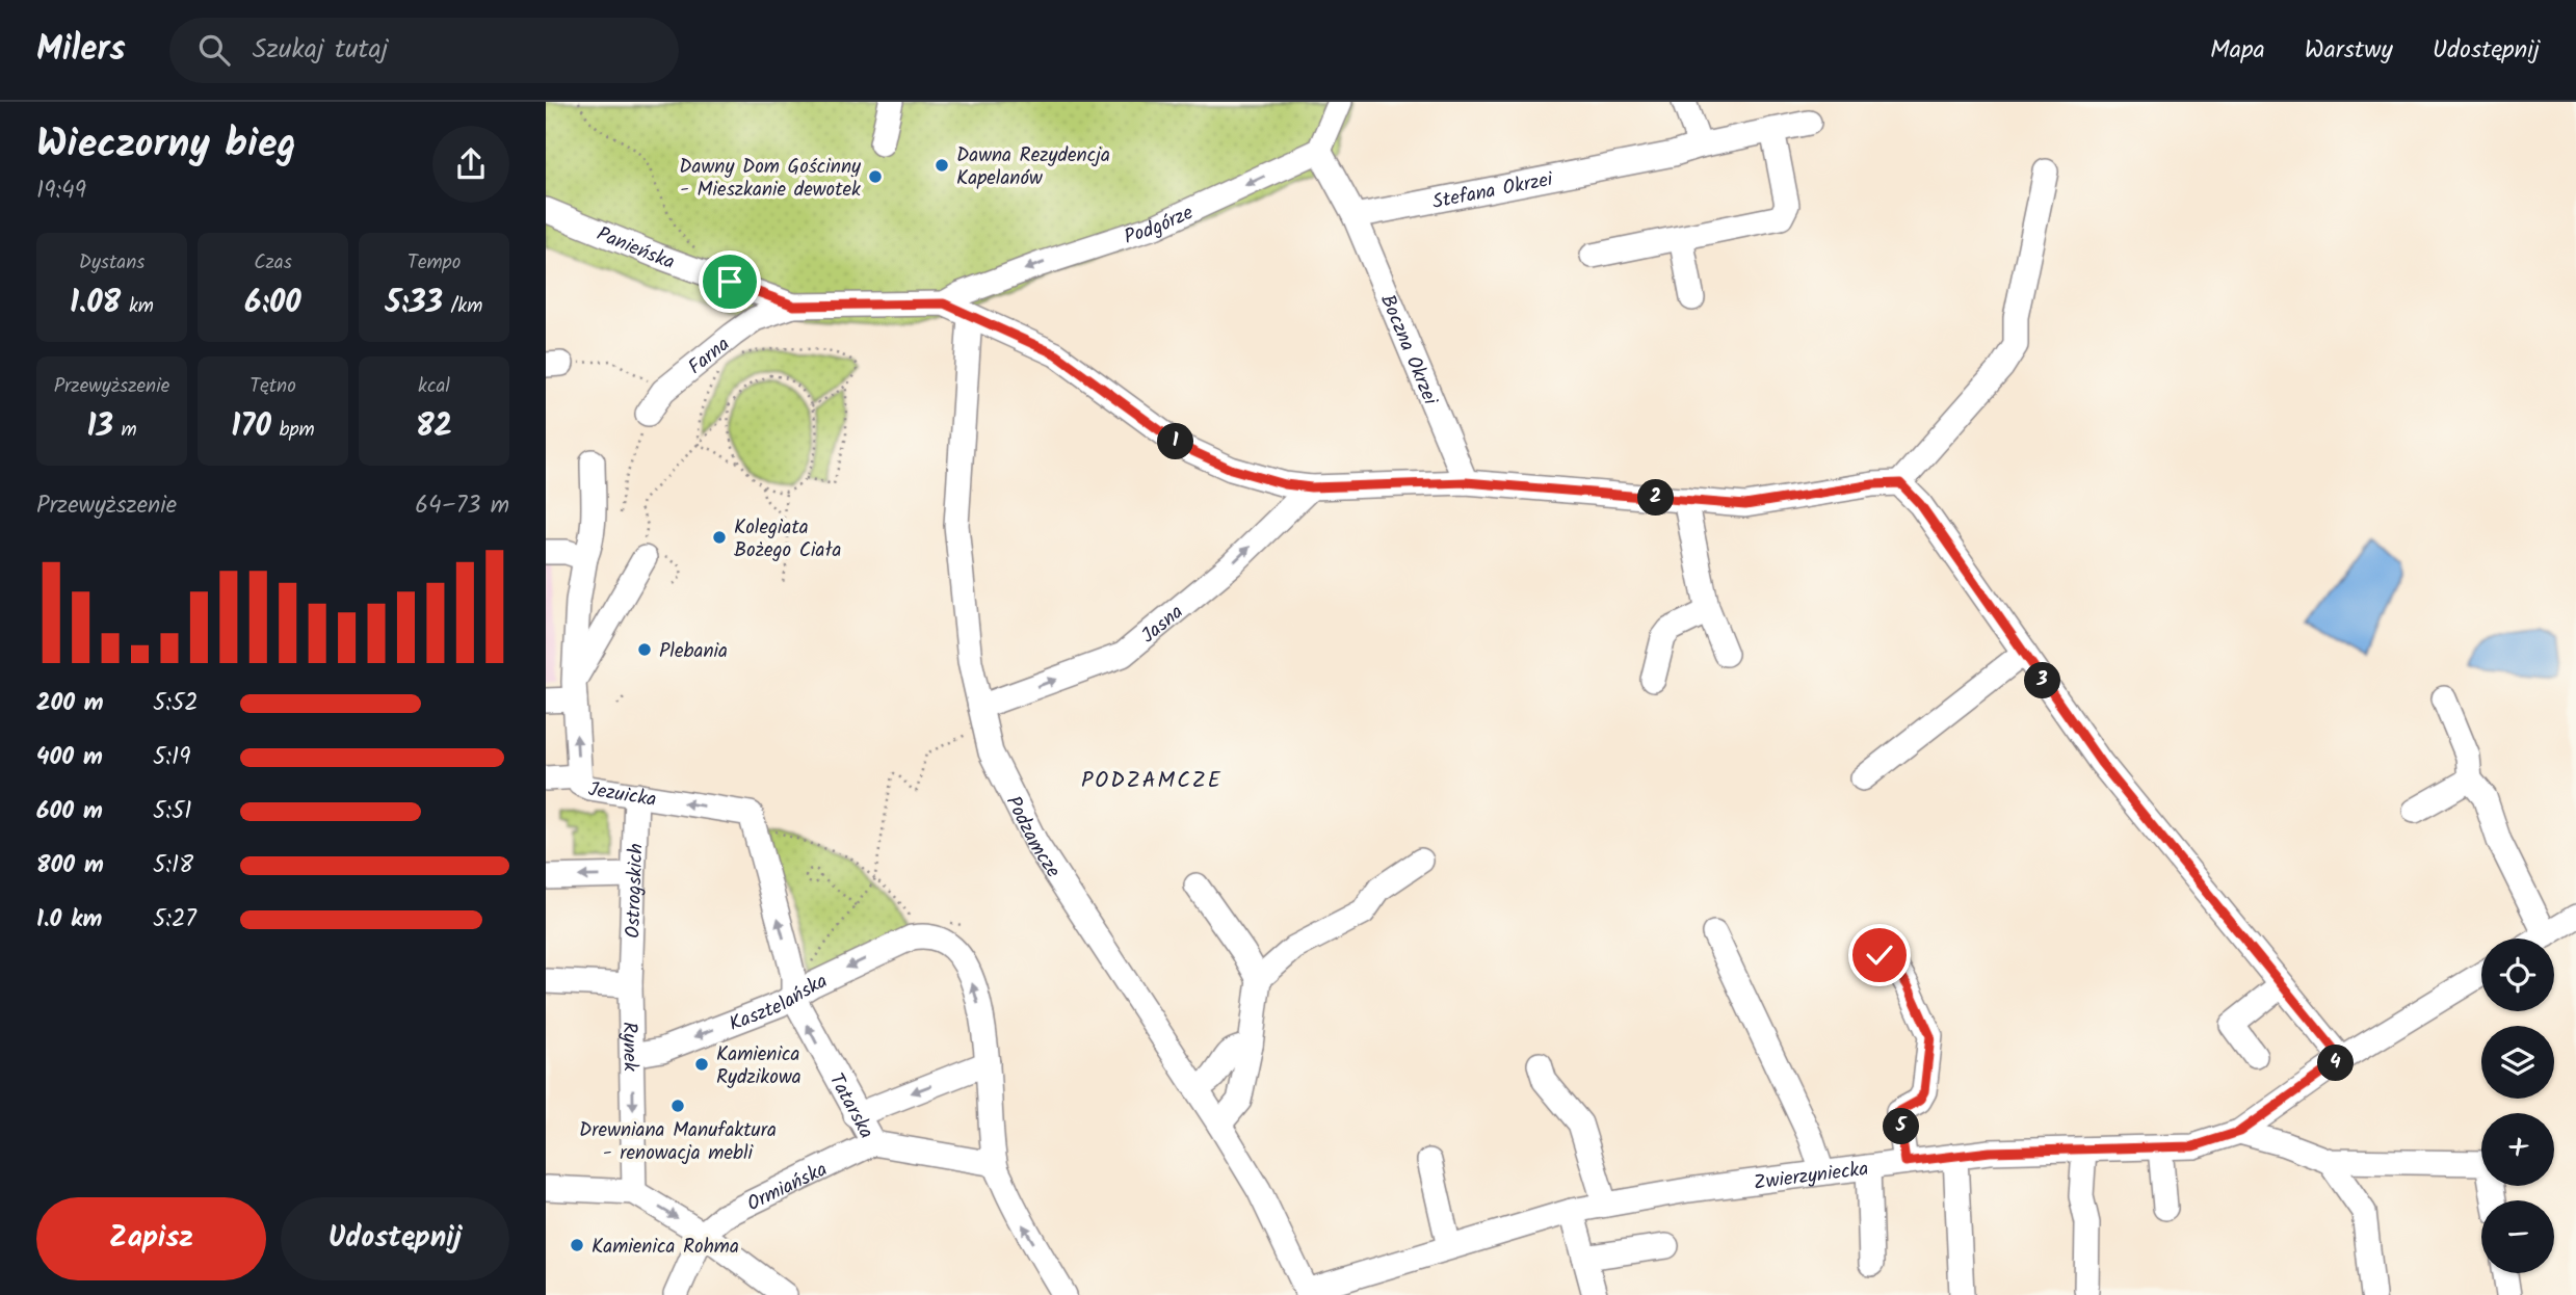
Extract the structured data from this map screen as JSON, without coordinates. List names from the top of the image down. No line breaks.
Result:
{"streets":{"street":["Stefana Okrzei","Podgórze","Panieńska","Boczna Okrzei","Farna","Jasna","Jezuicka","Podzamcze","Ostrogskich","Kasztelańska","Rynek","Tatarska","Zwierzyniecka","Ormiańska"]},"crossings":[["Stefana Okrzei","Boczna Okrzei"],["Podgórze","Panieńska"],["Panieńska","Farna"],["Jasna","Podzamcze"],["Jezuicka","Ostrogskich"],["Podzamcze","Zwierzyniecka"],["Ostrogskich","Rynek"],["Kasztelańska","Rynek"],["Kasztelańska","Tatarska"],["Tatarska","Ormiańska"]],"one_way":["Podgórze","Jasna","Rynek"],"districts":["PODZAMCZE"],"places":["Dawna Rezydencja Kapelanów","Dawny Dom Gościnny - Mieszkanie dewotek","Kolegiata Bożego Ciała","Plebania","Kamienica Rydzikowa","Drewniana Manufaktura - renowacja mebli","Kamienica Rohma"],"page":{"header":"Milers","search":"Szukaj tutaj","nav":["Mapa","Warstwy","Udostępnij"],"heading":["Wieczorny bieg","19:49"],"stats":[["Dystans","1.08 km"],["Czas","6:00"],["Tempo","5:33 /km"],["Przewyższenie","13 m"],["Tętno","170 bpm"],["kcal","82"]],"pins":["1","2","3","4","5"],"chart":["Przewyższenie","64–73 m"],"list":[{"name":"200 m","note":"5:52"},{"name":"400 m","note":"5:19"},{"name":"600 m","note":"5:51"},{"name":"800 m","note":"5:18"},{"name":"1.0 km","note":"5:27"}],"map_buttons":["+","−"],"buttons":["Zapisz","Udostępnij"]}}
